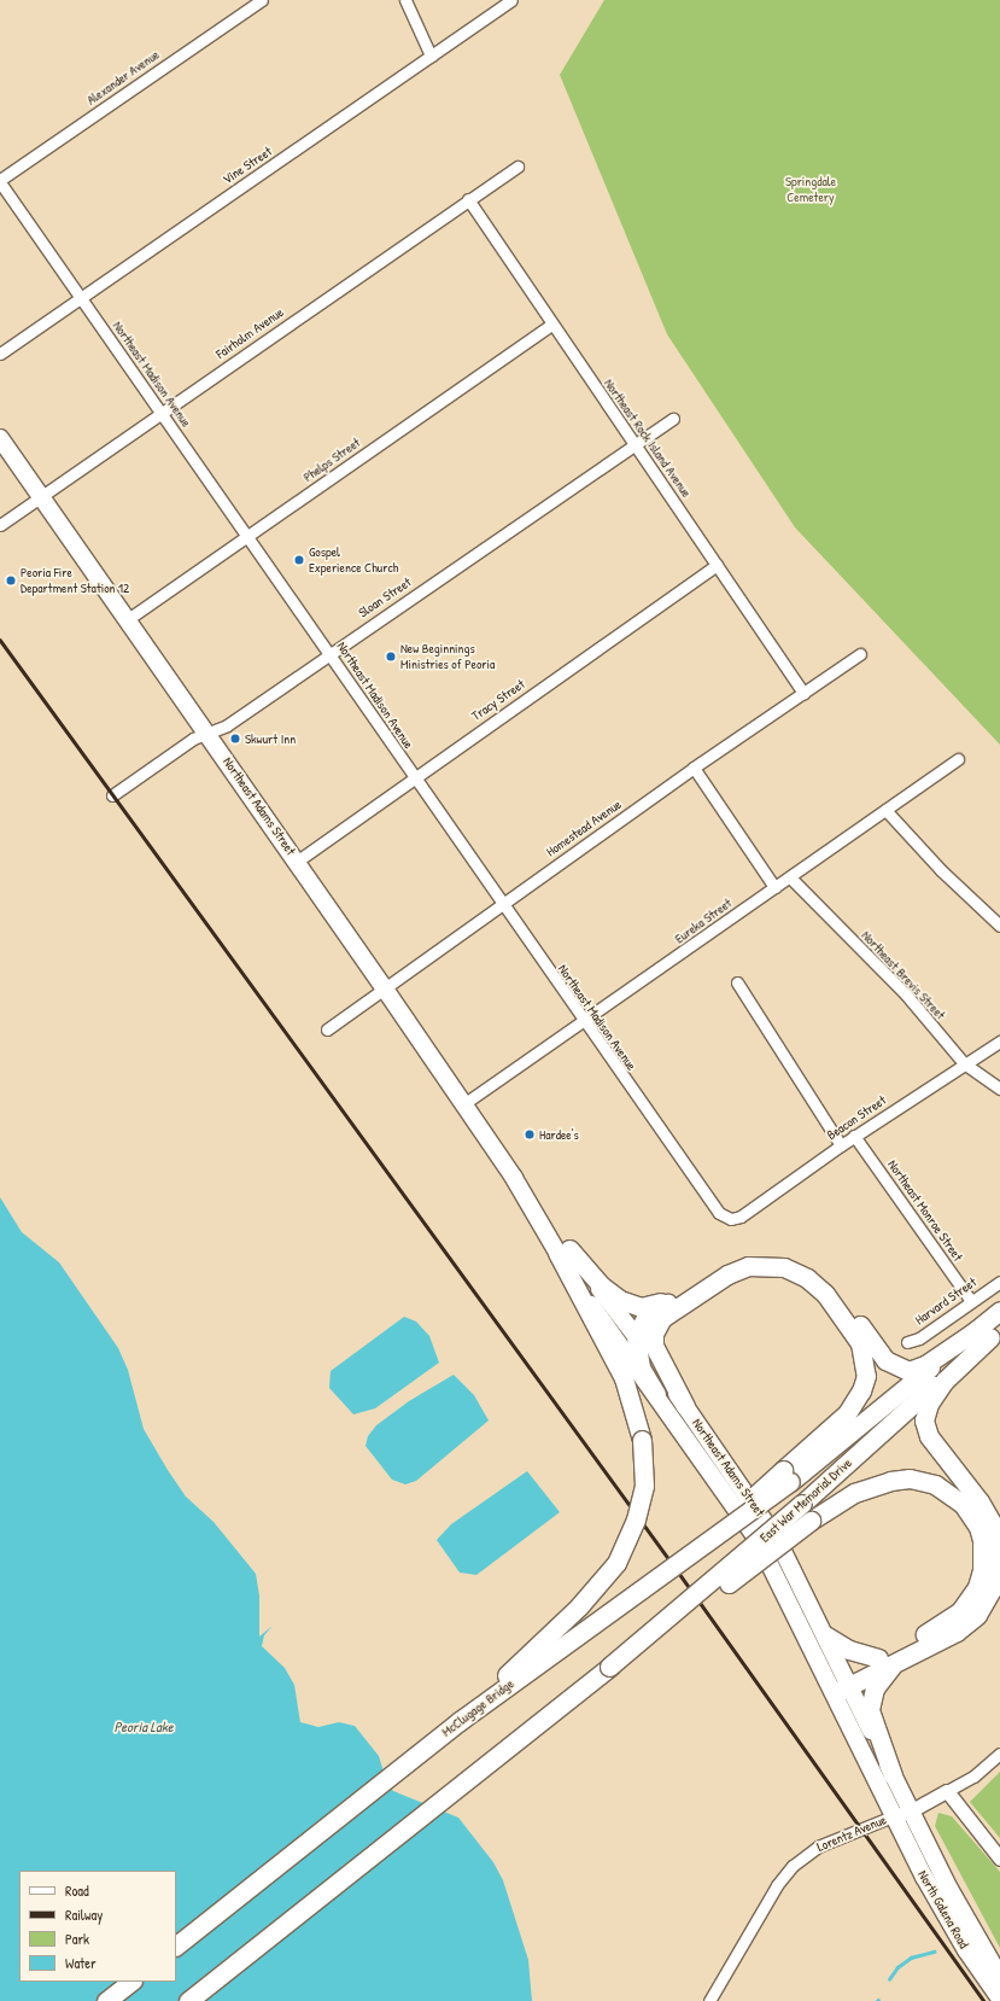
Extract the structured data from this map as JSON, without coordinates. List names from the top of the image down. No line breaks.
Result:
{"streets":{"highway":["East War Memorial Drive","McClugage Bridge"],"main road":["Northeast Adams Street","North Galena Road"],"street":["Alexander Avenue","Vine Street","Fairholm Avenue","Northeast Madison Avenue","Northeast Rock Island Avenue","Phelps Street","Sloan Street","Tracy Street","Homestead Avenue","Eureka Street","Northeast Brevis Street","Beacon Street","Northeast Monroe Street","Harvard Street","Lorentz Avenue"]},"crossings":[["Alexander Avenue","Northeast Madison Avenue"],["Vine Street","Northeast Madison Avenue"],["Fairholm Avenue","Northeast Madison Avenue"],["Fairholm Avenue","Northeast Rock Island Avenue"],["Fairholm Avenue","Northeast Adams Street"],["Northeast Madison Avenue","Phelps Street"],["Northeast Madison Avenue","Sloan Street"],["Northeast Madison Avenue","Tracy Street"],["Northeast Madison Avenue","Homestead Avenue"],["Northeast Madison Avenue","Eureka Street"],["Northeast Madison Avenue","Beacon Street"],["Northeast Rock Island Avenue","Phelps Street"],["Northeast Rock Island Avenue","Sloan Street"],["Northeast Rock Island Avenue","Tracy Street"],["Northeast Rock Island Avenue","Homestead Avenue"],["Phelps Street","Northeast Adams Street"],["Sloan Street","Northeast Adams Street"],["Tracy Street","Northeast Adams Street"],["Northeast Adams Street","Homestead Avenue"],["Northeast Adams Street","Eureka Street"],["Northeast Adams Street","Lorentz Avenue"],["Northeast Adams Street","North Galena Road"],["Eureka Street","Northeast Brevis Street"],["Northeast Brevis Street","Beacon Street"],["Beacon Street","Northeast Monroe Street"],["Northeast Monroe Street","Harvard Street"],["East War Memorial Drive","McClugage Bridge"],["Lorentz Avenue","North Galena Road"]],"water":["Peoria Lake"],"parks":["Springdale Cemetery"],"places":["Gospel Experience Church","Peoria Fire Department Station 12","New Beginnings Ministries of Peoria","Skwurt Inn","Hardee's"],"legend":["Road","Railway","Park","Water"]}
